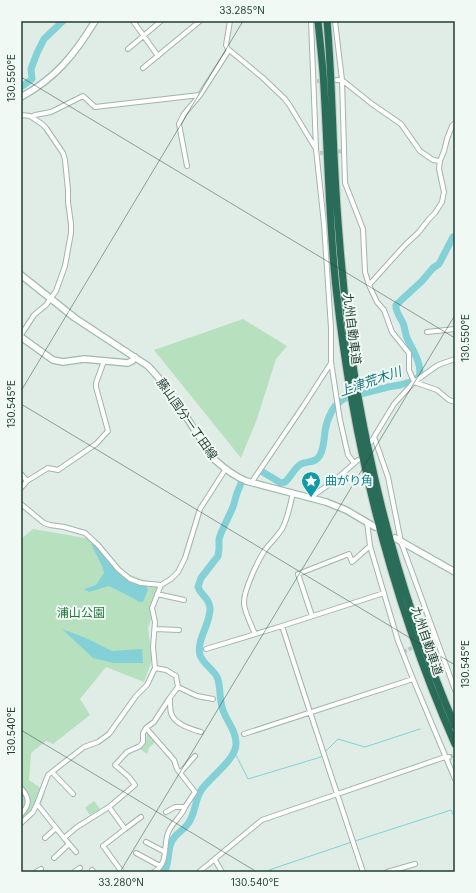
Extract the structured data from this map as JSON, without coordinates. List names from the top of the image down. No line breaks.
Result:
{"streets":{"highway":["九州自動車道"],"main road":["藤山国分一丁田線"]},"water":["上津荒木川"],"parks":["浦山公園"],"places":{"place":["曲がり角"]},"coordinates":["33.285°N","130.550°E","130.545°E","130.540°E","33.280°N"]}
